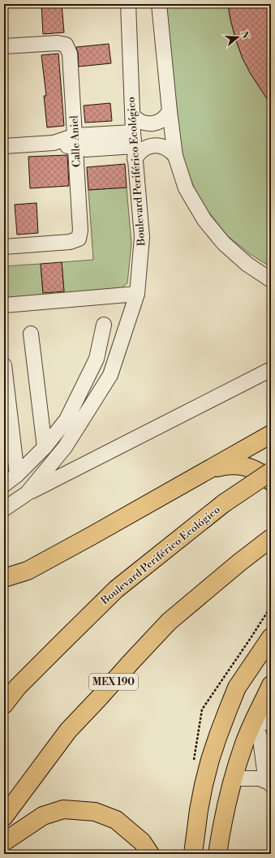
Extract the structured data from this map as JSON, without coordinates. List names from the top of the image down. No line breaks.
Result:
{"streets":{"highway":["Boulevard Periférico Ecológico","MEX 190"],"street":["Calle Aniel"]},"north":"right"}
